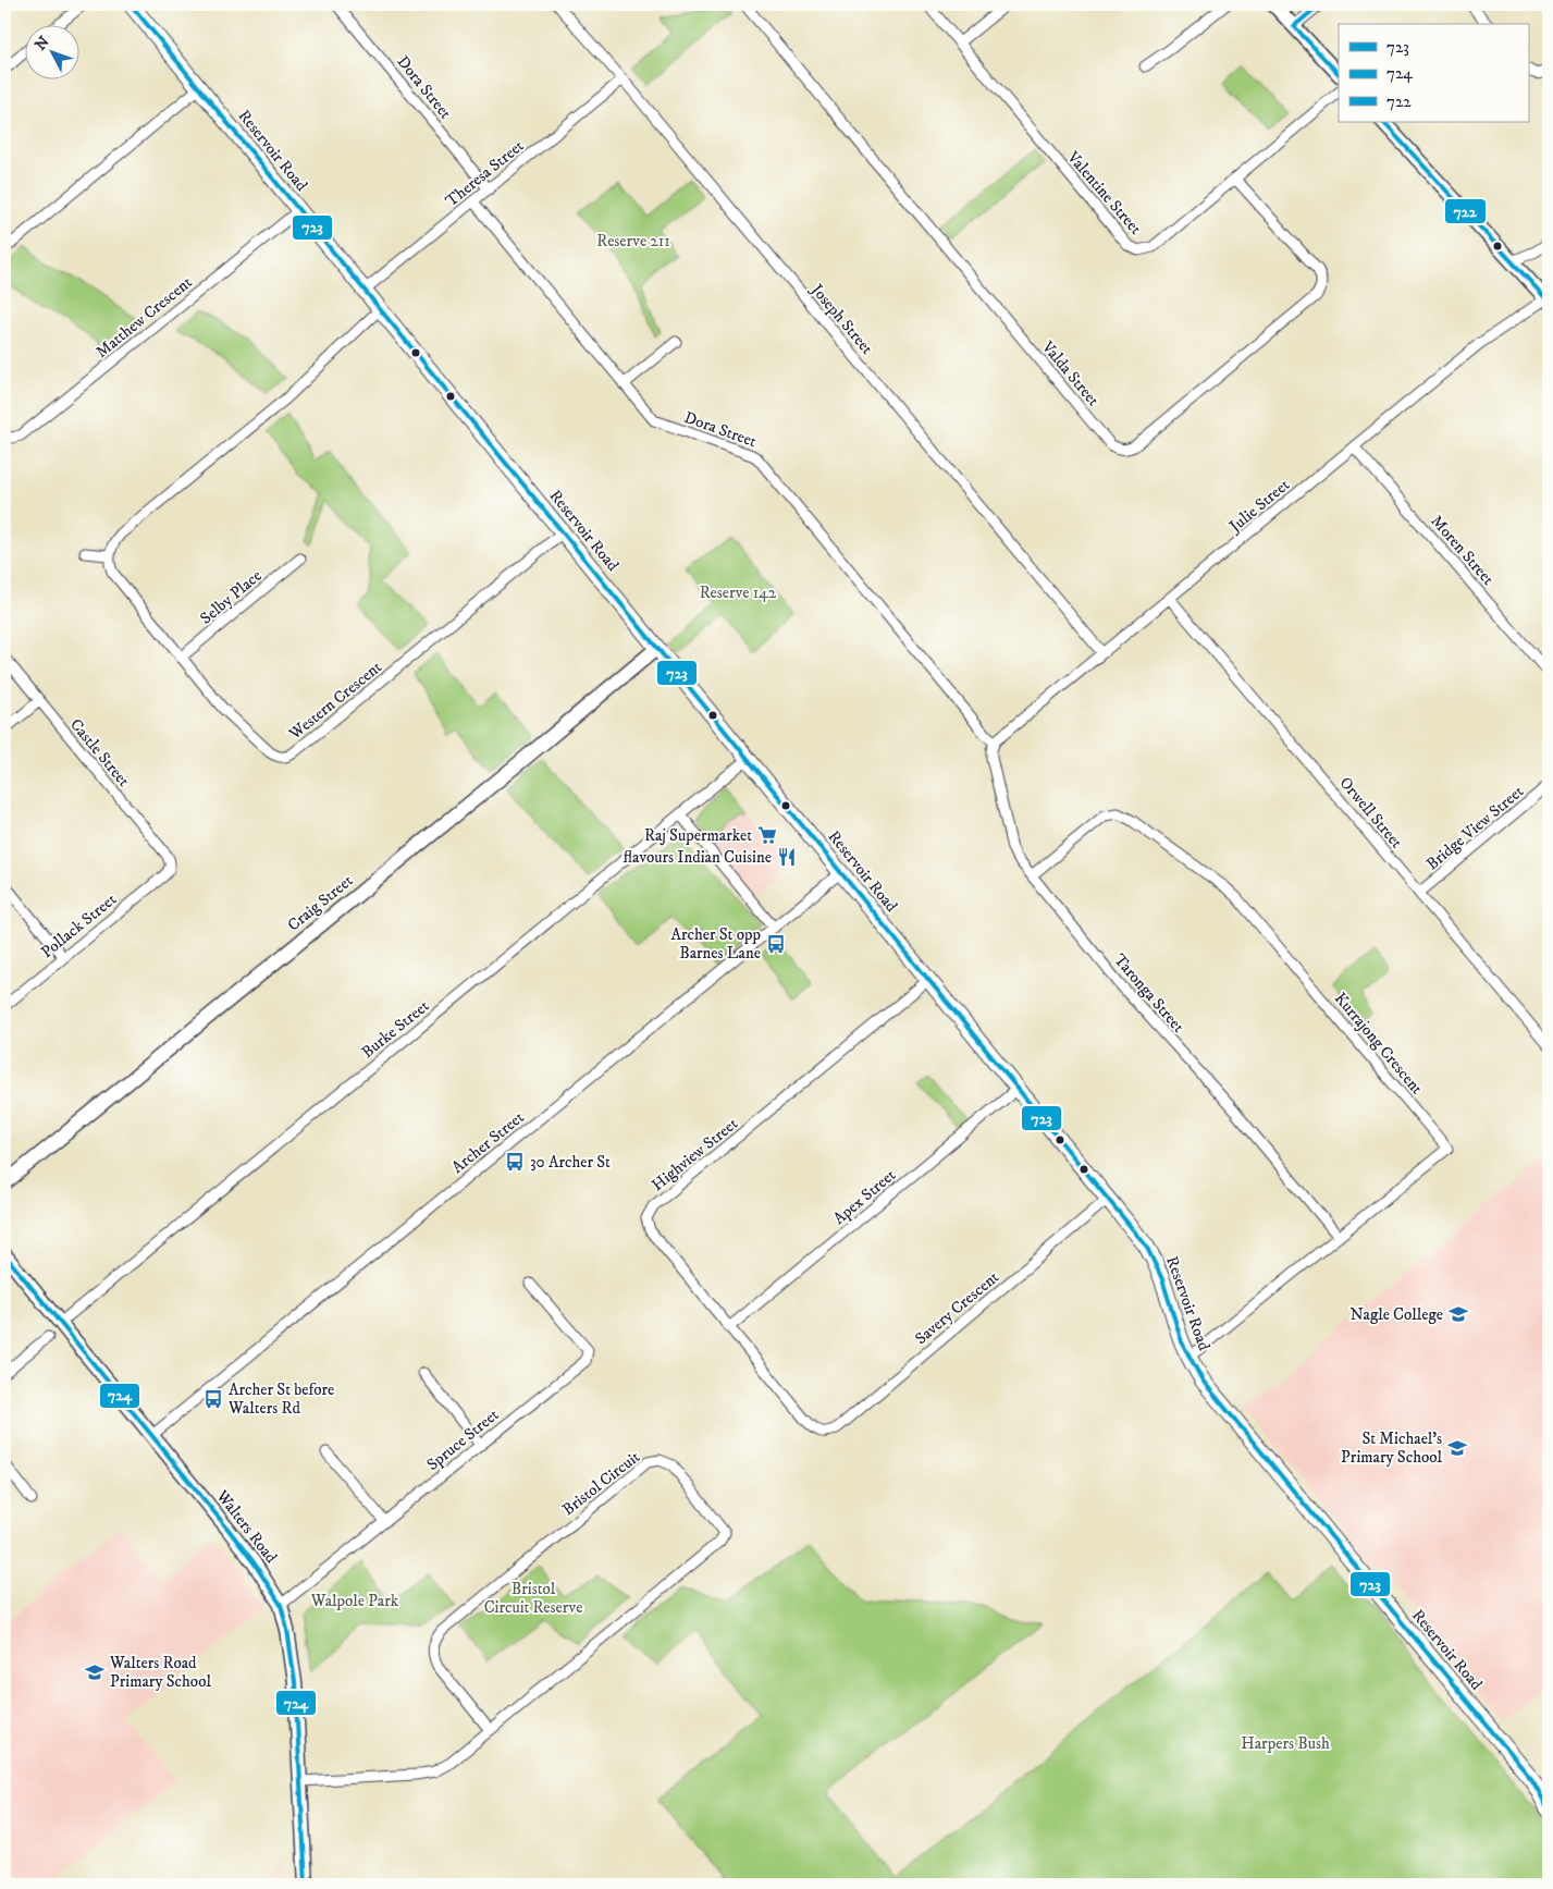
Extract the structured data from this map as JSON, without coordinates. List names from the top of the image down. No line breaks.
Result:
{"streets":{"main road":["Reservoir Road"],"street":["Dora Street","Theresa Street","Valentine Street","Matthew Crescent","Joseph Street","Valda Street","Julie Street","Moren Street","Selby Place","Western Crescent","Castle Street","Orwell Street","Bridge View Street","Craig Street","Pollack Street","Taronga Street","Burke Street","Kurrajong Crescent","Archer Street","Highview Street","Apex Street","Savery Crescent","Spruce Street","Bristol Circuit","Walters Road"]},"crossings":[["Dora Street","Theresa Street"],["Dora Street","Julie Street"],["Dora Street","Taronga Street"],["Reservoir Road","Theresa Street"],["Reservoir Road","Matthew Crescent"],["Reservoir Road","Western Crescent"],["Reservoir Road","Craig Street"],["Reservoir Road","Burke Street"],["Reservoir Road","Kurrajong Crescent"],["Reservoir Road","Archer Street"],["Reservoir Road","Highview Street"],["Reservoir Road","Apex Street"],["Reservoir Road","Savery Crescent"],["Theresa Street","Joseph Street"],["Valentine Street","Valda Street"],["Joseph Street","Julie Street"],["Julie Street","Moren Street"],["Julie Street","Orwell Street"],["Julie Street","Taronga Street"],["Selby Place","Western Crescent"],["Castle Street","Pollack Street"],["Orwell Street","Bridge View Street"],["Taronga Street","Kurrajong Crescent"],["Burke Street","Walters Road"],["Archer Street","Walters Road"],["Highview Street","Apex Street"],["Highview Street","Savery Crescent"],["Spruce Street","Walters Road"],["Bristol Circuit","Walters Road"]],"parks":["Reserve 211","Reserve 142","Bristol Circuit Reserve","Walpole Park","Harpers Bush"],"places":{"supermarket":["Raj Supermarket"],"restaurant":["flavours Indian Cuisine"],"bus stop":["Archer St opp Barnes Lane","30 Archer St","Archer St before Walters Rd"],"school or university":["Nagle College","St Michael's Primary School","Walters Road Primary School"]},"lines":["transit line 723","transit line 722","transit line 724"],"legend":["723","724","722"],"north":"top left"}
